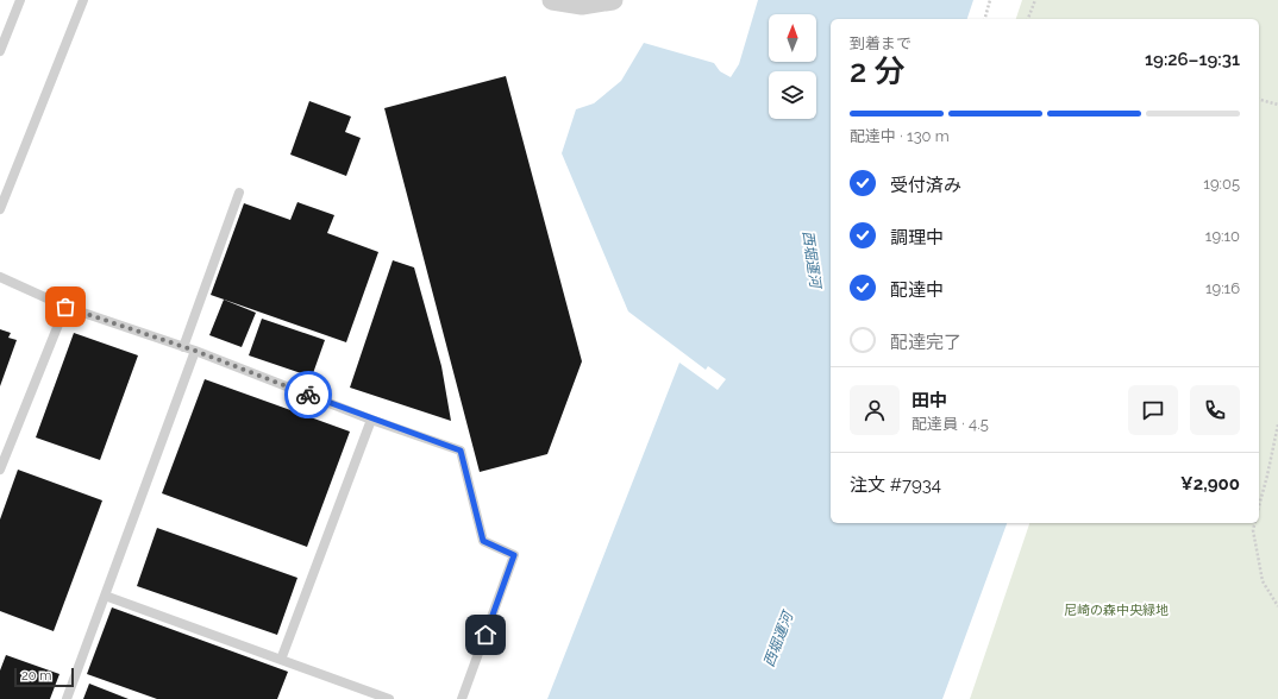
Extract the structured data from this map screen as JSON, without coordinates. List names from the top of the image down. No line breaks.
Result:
{"water":["西堀運河"],"parks":["尼崎の森中央緑地"],"scale_bar":"20 m","north":"top","page":{"heading":["2 分","到着まで","19:26–19:31"],"panel":["田中","配達員 · 4.5","注文 #7934","¥2,900"],"bar":"配達中 · 130 m","list":[["受付済み","19:05"],["調理中","19:10"],["配達中","19:16"],"配達完了"],"scale":"20 m"}}
